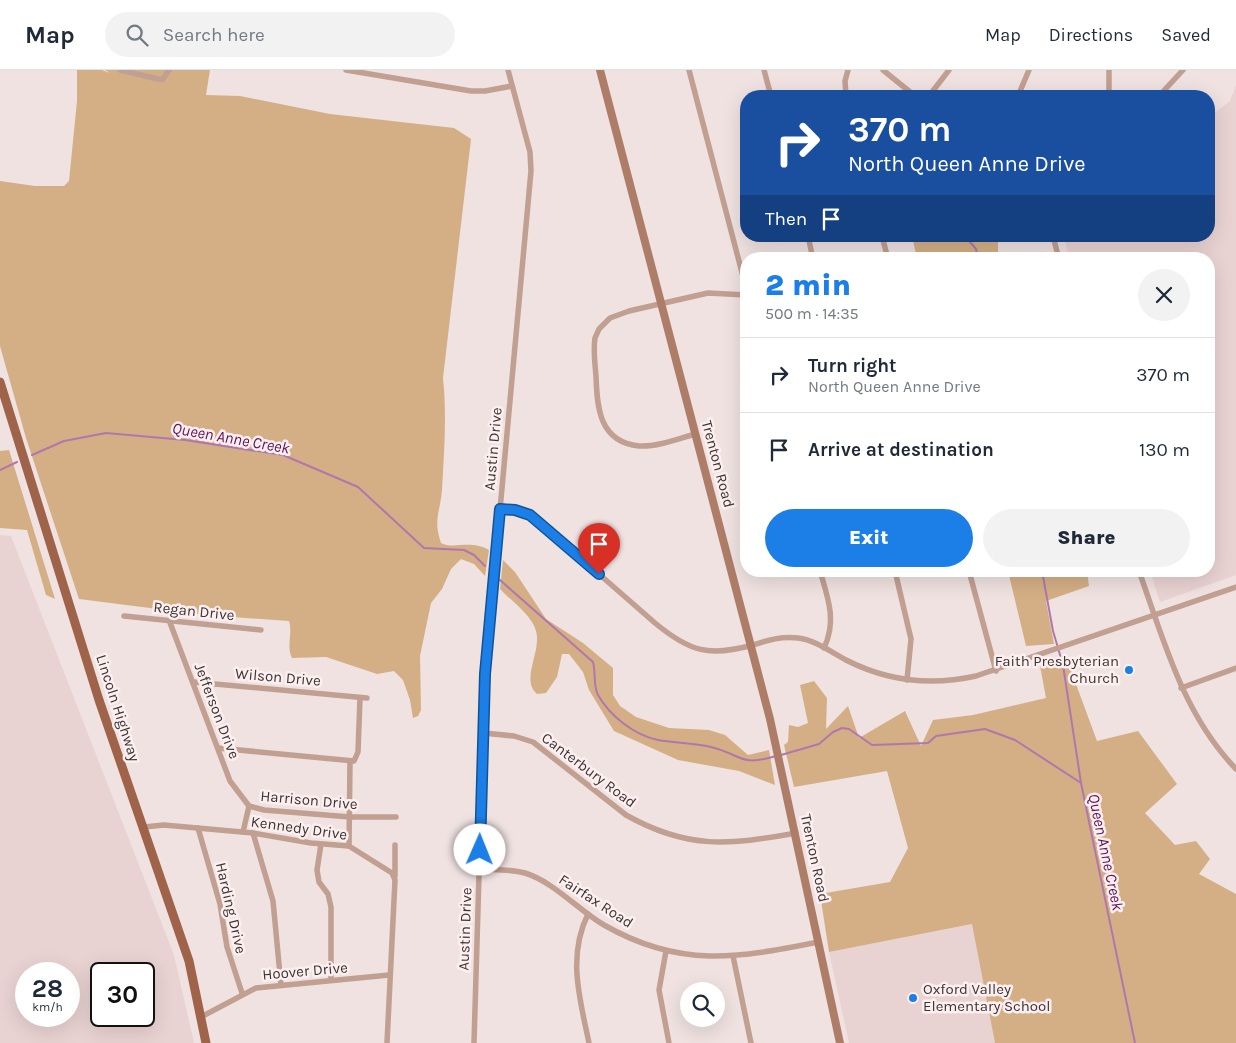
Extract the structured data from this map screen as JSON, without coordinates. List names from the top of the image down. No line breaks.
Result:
{"streets":{"main road":["Trenton Road","Lincoln Highway"],"street":["Austin Drive","Regan Drive","Wilson Drive","Jefferson Drive","Canterbury Road","Harrison Drive","Kennedy Drive","Fairfax Road","Harding Drive","Hoover Drive"]},"crossings":[["Austin Drive","Canterbury Road"],["Austin Drive","Fairfax Road"],["Trenton Road","Canterbury Road"],["Trenton Road","Fairfax Road"],["Regan Drive","Jefferson Drive"],["Wilson Drive","Jefferson Drive"],["Lincoln Highway","Kennedy Drive"],["Lincoln Highway","Hoover Drive"],["Jefferson Drive","Harrison Drive"],["Harrison Drive","Kennedy Drive"],["Kennedy Drive","Harding Drive"],["Harding Drive","Hoover Drive"]],"water":["Queen Anne Creek"],"places":["Faith Presbyterian Church","Oxford Valley Elementary School"],"page":{"header":"Map","search":"Search here","nav":["Map","Directions","Saved"],"turn":["370 m","North Queen Anne Drive"],"then":"Then","heading":["2 min","500 m · 14:35"],"list":[{"name":"Turn right","note":"North Queen Anne Drive","value":"370 m"},{"name":"Arrive at destination","value":"130 m"}],"buttons":["Exit","Share"],"speed":"28 km/h","limit":"30"}}
